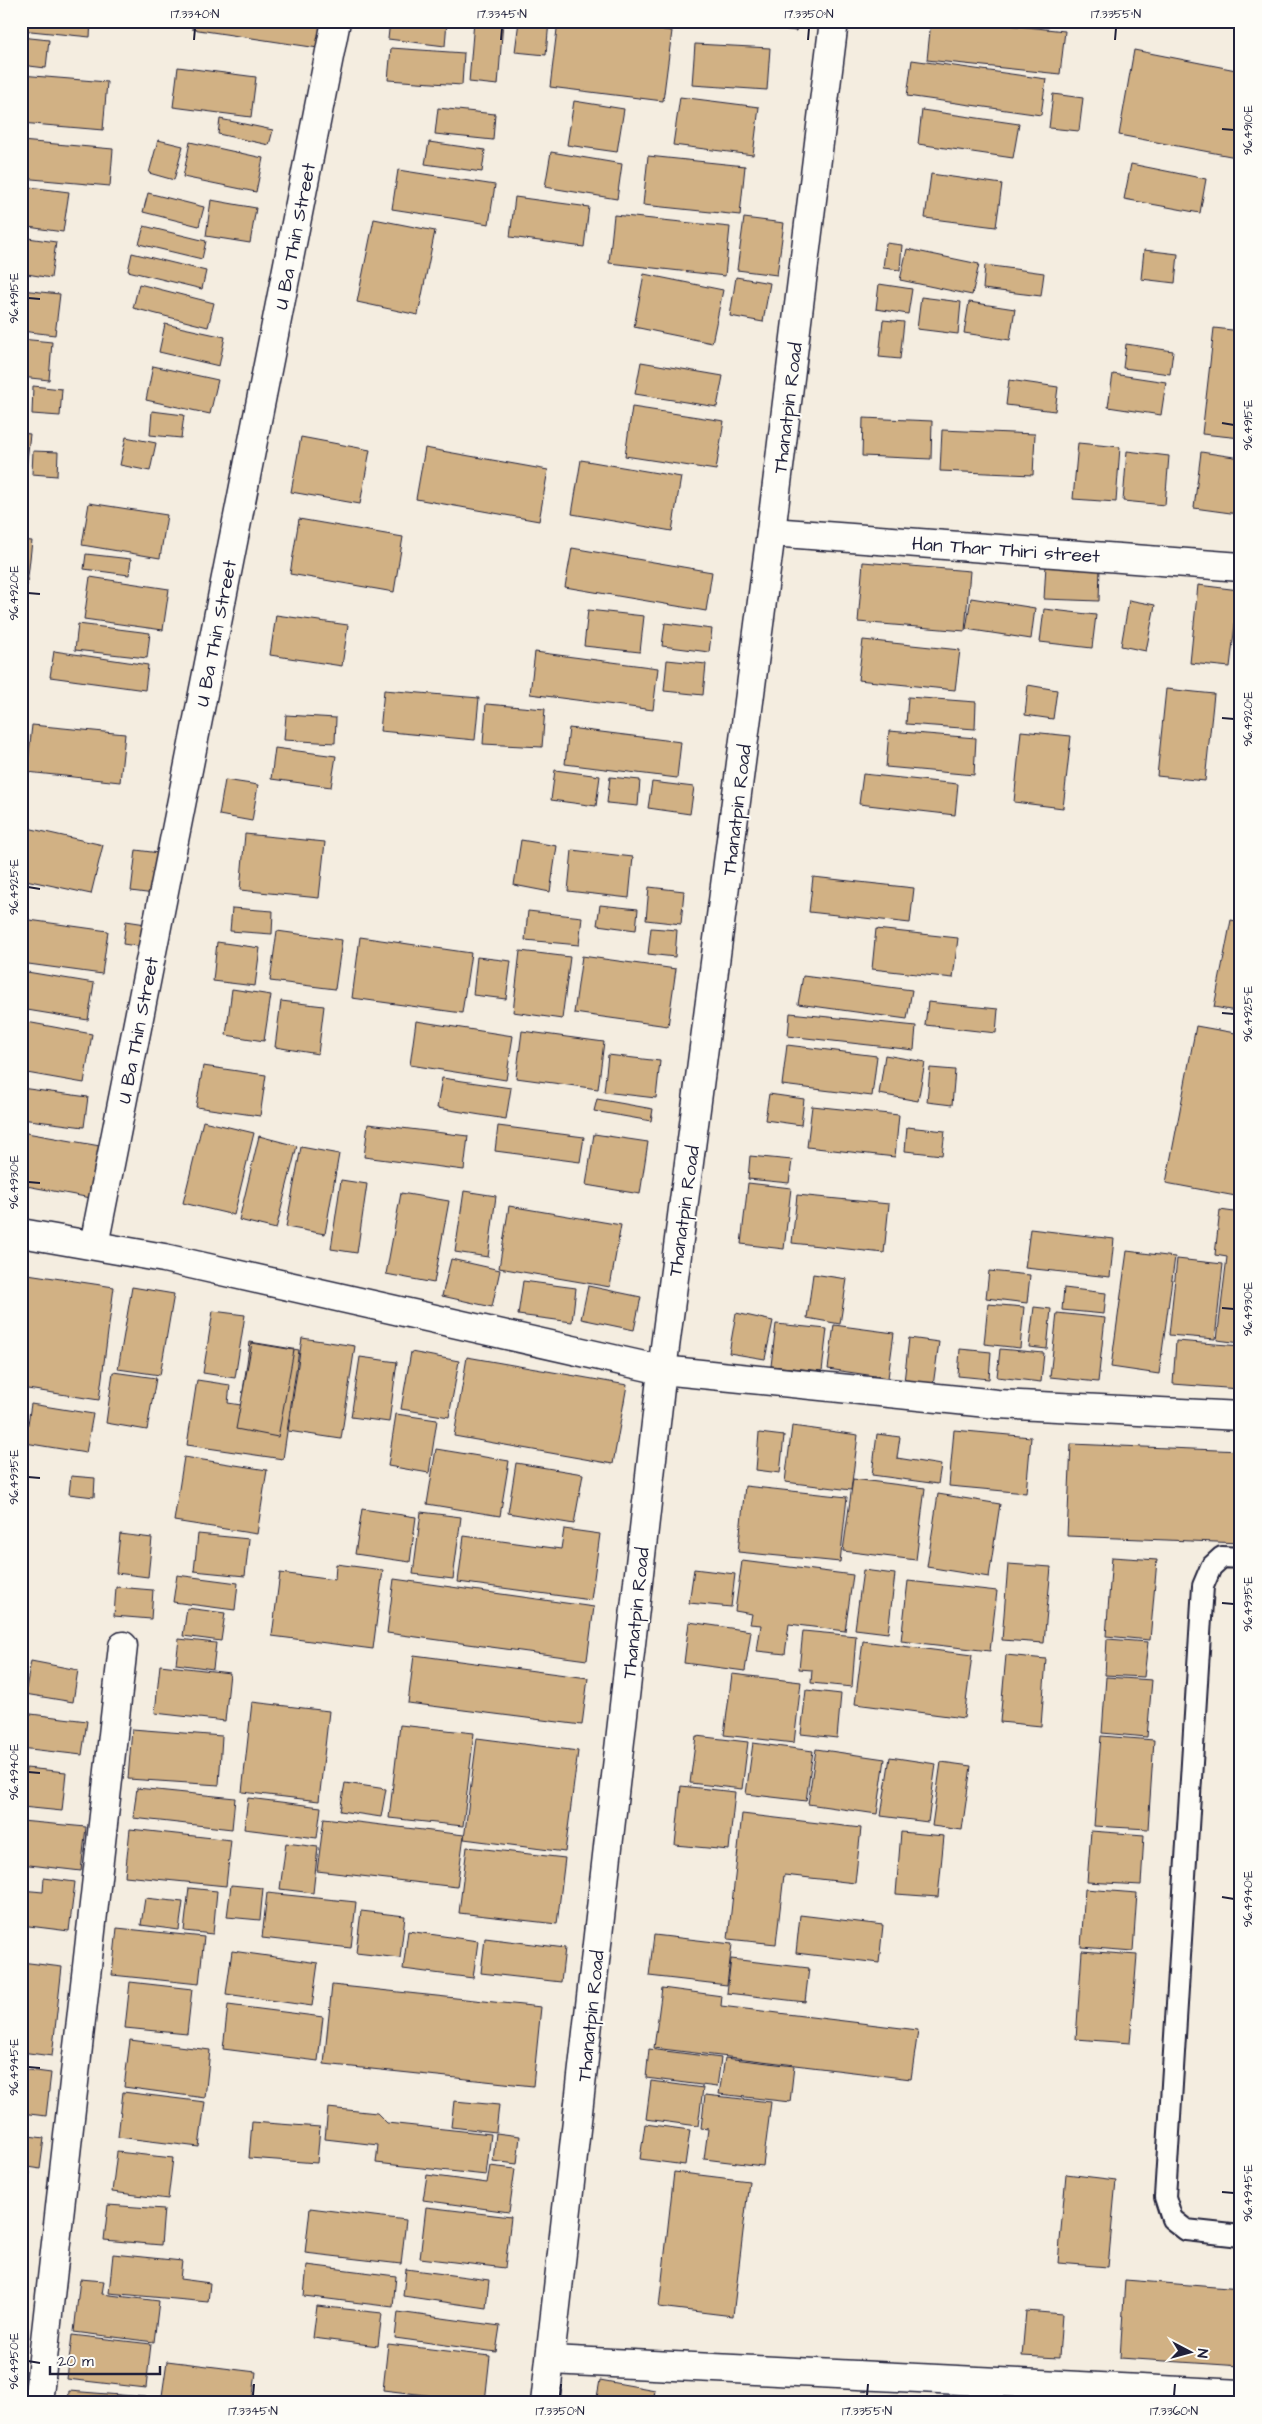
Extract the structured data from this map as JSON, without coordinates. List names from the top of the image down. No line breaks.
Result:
{"streets":{"street":["U Ba Thin Street","Thanatpin Road","Han Thar Thiri street"]},"crossings":[["Thanatpin Road","Han Thar Thiri street"]],"scale_bar":"20 m","north":"right","coordinates":["17.3340°N","17.3345°N","17.3350°N","17.3355°N","96.4910°E","96.4915°E","96.4920°E","96.4925°E","96.4930°E","96.4935°E","96.4940°E","96.4945°E","96.4950°E","17.3360°N"]}
